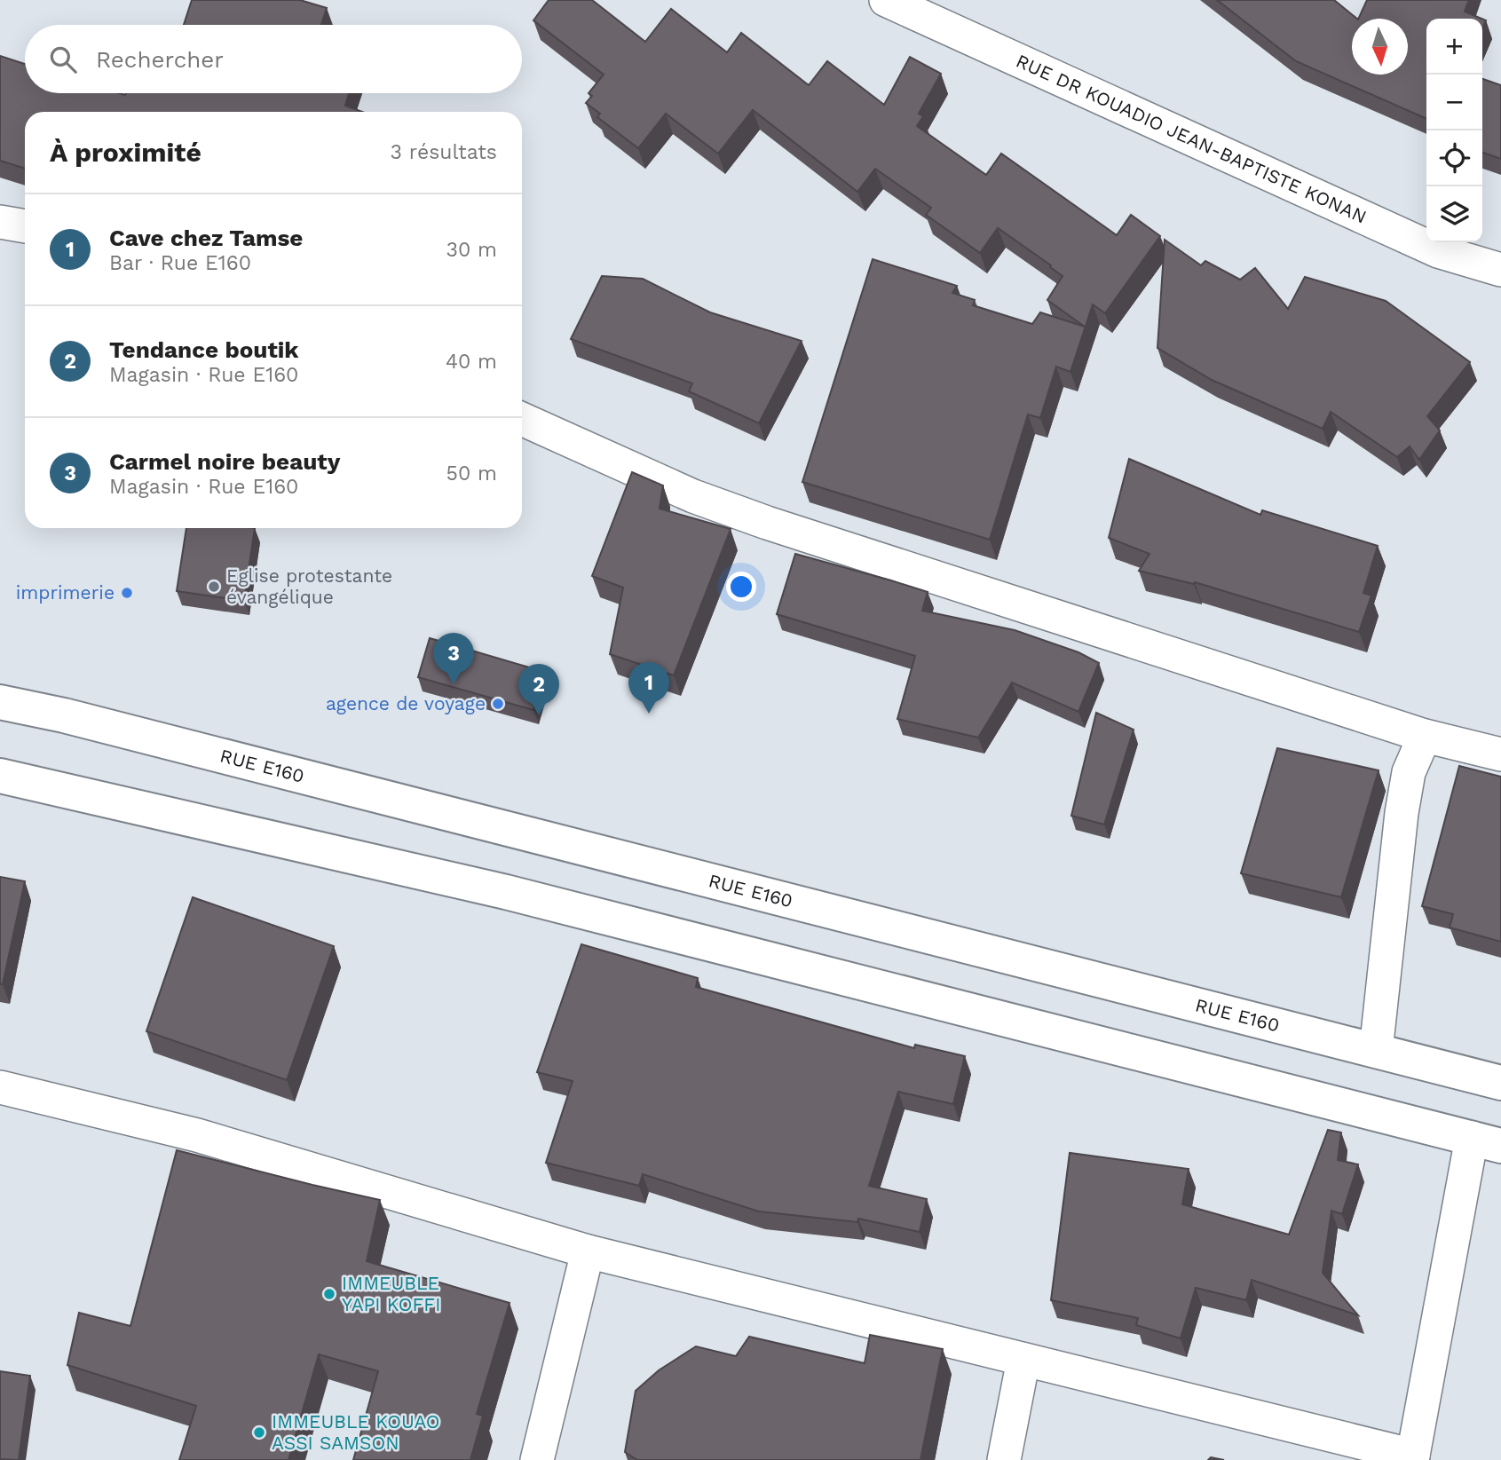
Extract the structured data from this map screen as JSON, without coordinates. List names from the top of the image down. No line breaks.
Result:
{"streets":{"street":["RUE DR KOUADIO JEAN-BAPTISTE KONAN","RUE E160"]},"places":["Eglise protestante évangélique","imprimerie","agence de voyage","IMMEUBLE YAPI KOFFI","IMMEUBLE KOUAO ASSI SAMSON"],"north":"bottom","page":{"map_buttons":["+","−"],"search":"Rechercher","heading":["À proximité","3 résultats"],"list":[{"mark":"1","name":"Cave chez Tamse","note":"Bar · Rue E160","value":"30 m"},{"mark":"2","name":"Tendance boutik","note":"Magasin · Rue E160","value":"40 m"},{"mark":"3","name":"Carmel noire beauty","note":"Magasin · Rue E160","value":"50 m"}],"pins":["3","1","2"]}}
